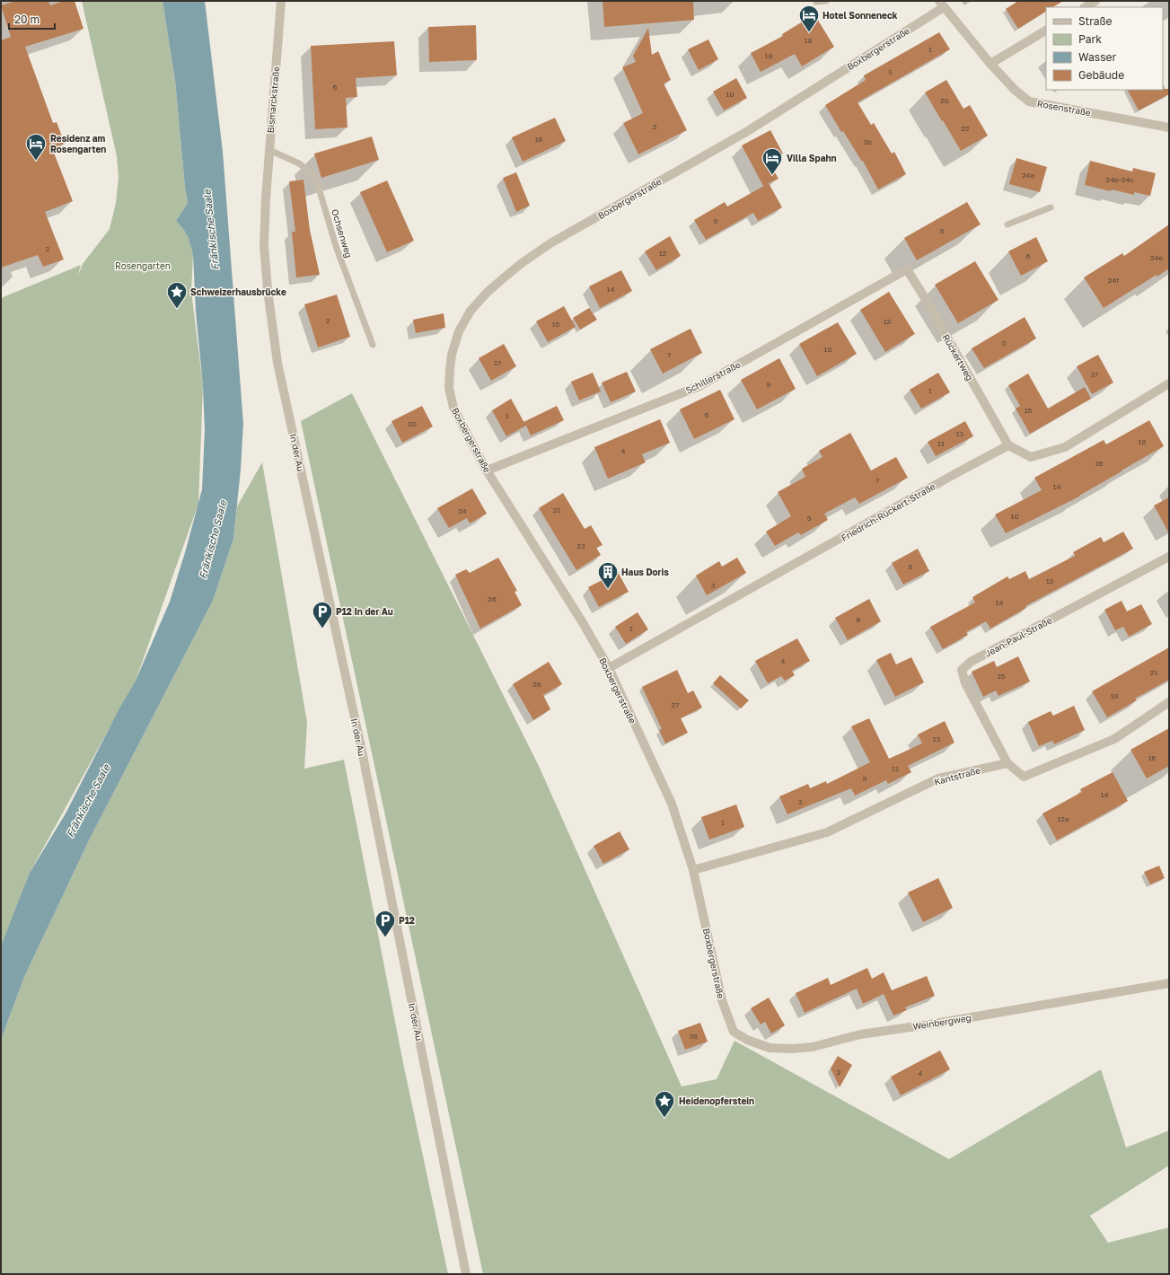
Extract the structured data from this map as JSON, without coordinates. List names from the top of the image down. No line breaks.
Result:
{"streets":{"street":["Boxbergerstraße","Bismarckstraße","Rosenstraße","Rückertweg","Schillerstraße","In der Au","Friedrich-Rückert-Straße","Jean-Paul-Straße","Kantstraße","Weinbergweg"],"lane":["Ochsenweg"]},"crossings":[["Boxbergerstraße","Rosenstraße"],["Boxbergerstraße","Schillerstraße"],["Boxbergerstraße","Friedrich-Rückert-Straße"],["Boxbergerstraße","Kantstraße"],["Boxbergerstraße","Weinbergweg"],["Bismarckstraße","Ochsenweg"],["Bismarckstraße","In der Au"],["Rückertweg","Schillerstraße"],["Rückertweg","Friedrich-Rückert-Straße"],["Jean-Paul-Straße","Kantstraße"]],"water":["Fränkische Saale"],"parks":["Rosengarten"],"places":{"hotel":["Hotel Sonneneck","Residenz am Rosengarten","Villa Spahn"],"place":["Schweizerhausbrücke","Heidenopferstein"],"building":["Haus Doris"],"parking":["P12 In der Au","P12"]},"house_numbers":["18","1","18","3","6","10","20","2","22","16","3b","24a","24b-24c","9","8","2","12","6","24e","24f","14","2","12","15","2","10","7","17","17","8","1","15","6","1","20","13","18","11","4","16","7","14","21","24","10","5","23","8","12","3","26","14","6","1","4","21","15","28","19","27","13","16","11","9","14","3","12a","1","38","2","4"],"legend":["Straße","Park","Wasser","Gebäude"],"scale_bar":"20 m"}
